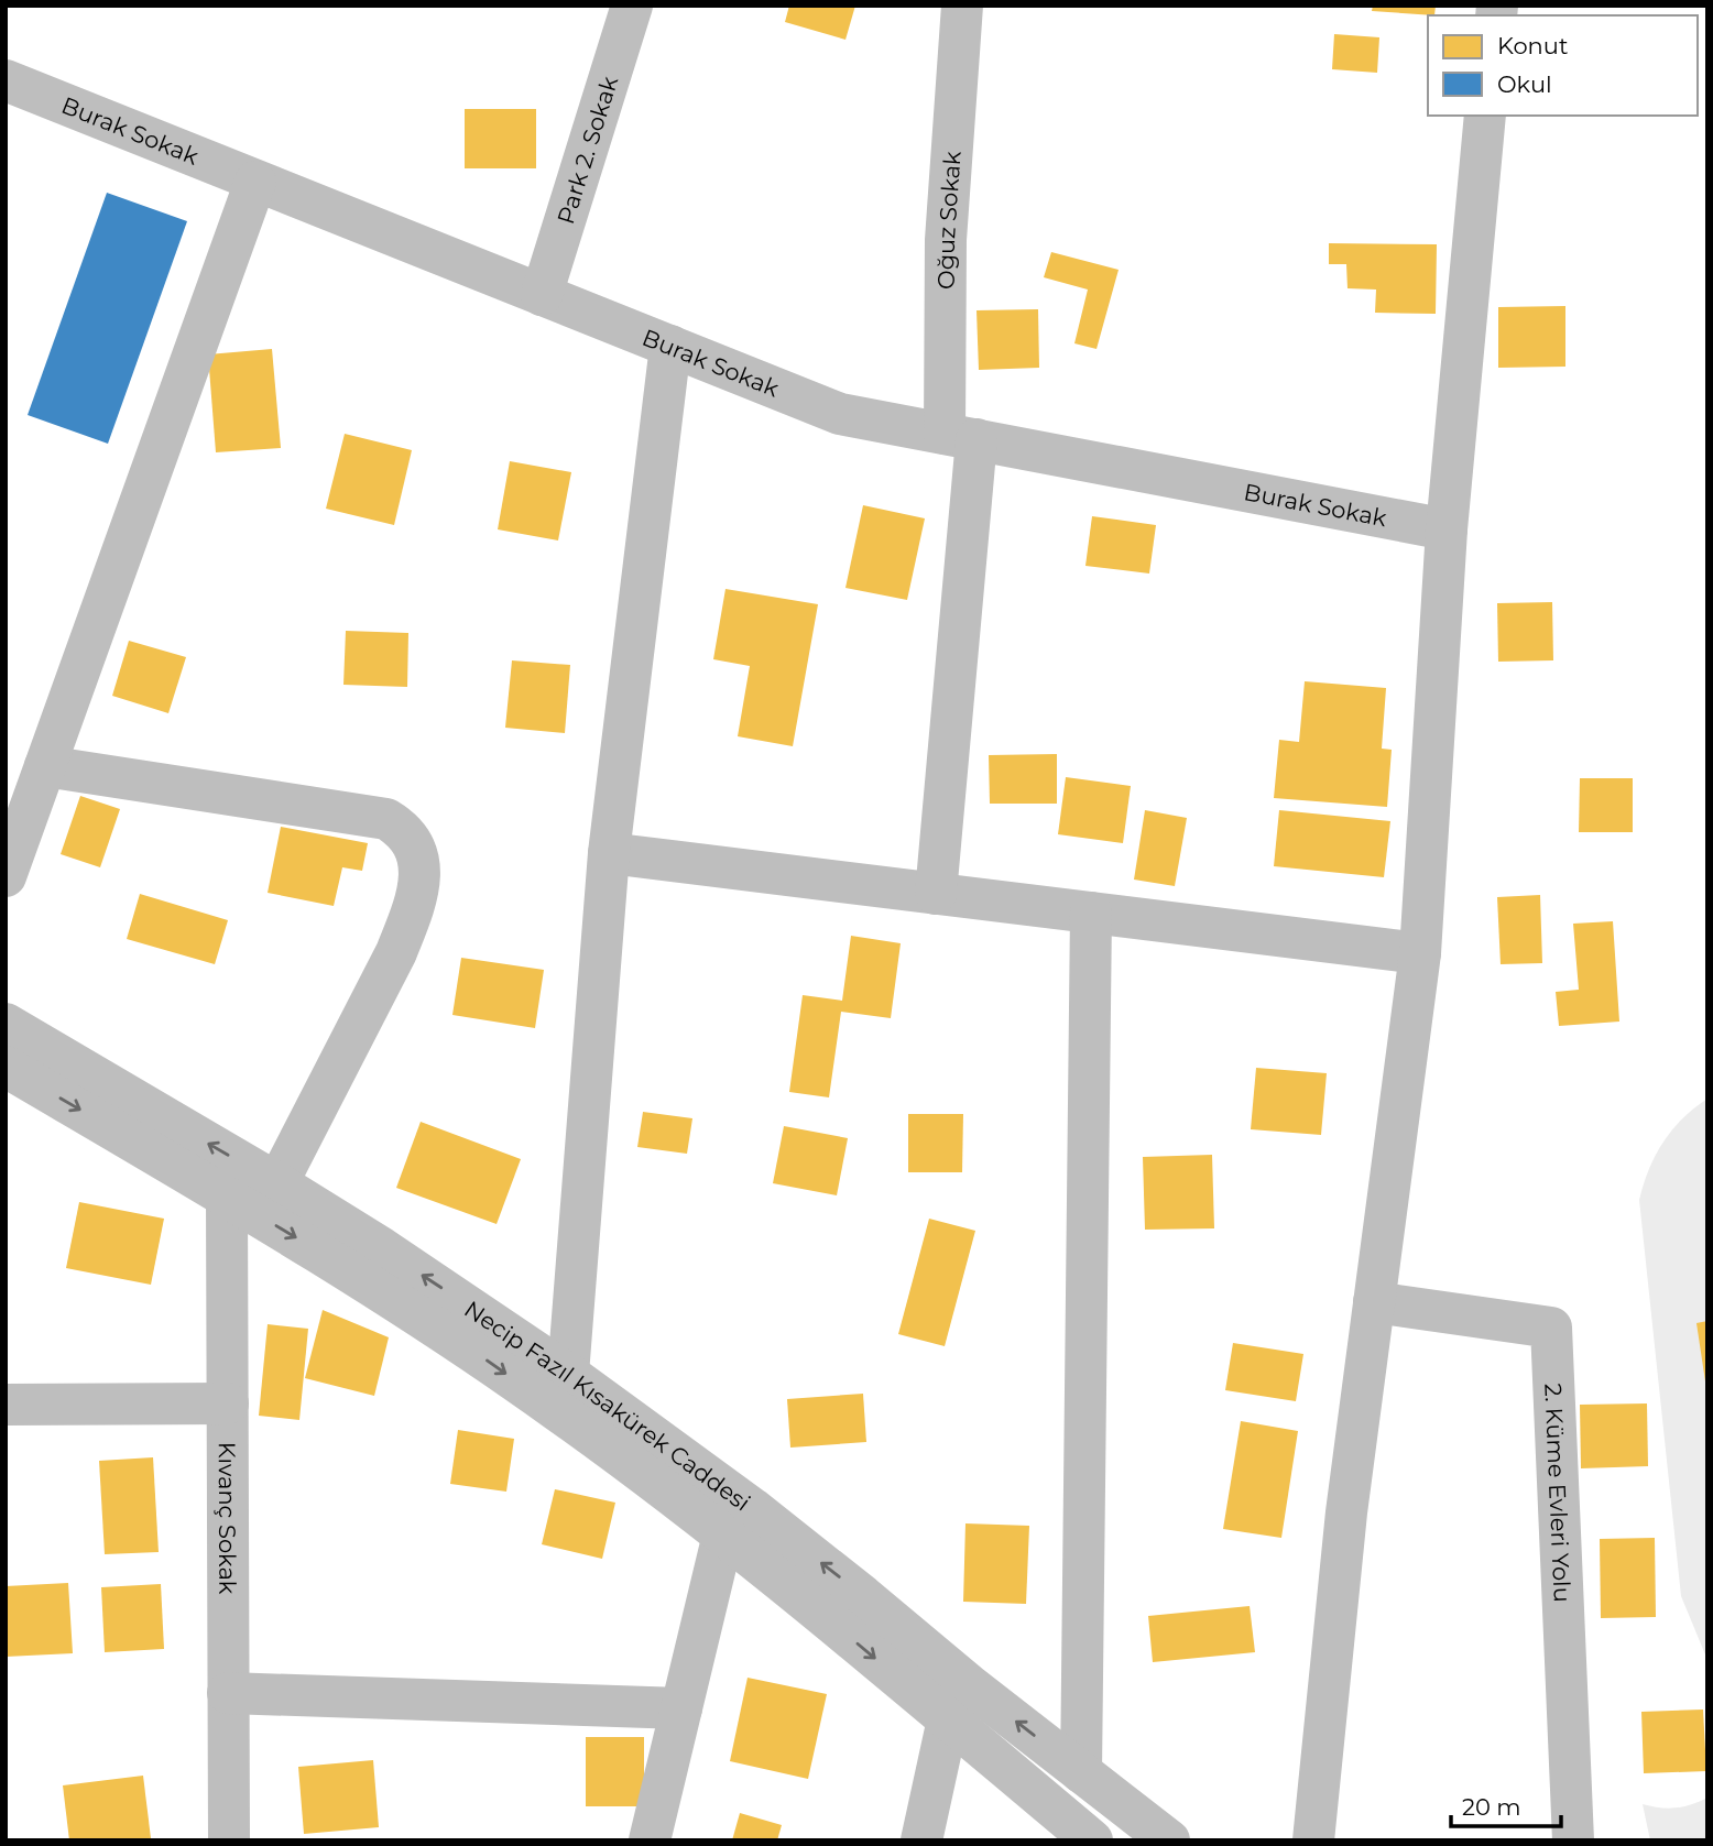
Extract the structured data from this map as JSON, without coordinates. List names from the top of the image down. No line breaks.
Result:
{"streets":{"street":["Burak Sokak","Park 2. Sokak","Oğuz Sokak","Necip Fazıl Kısakürek Caddesi","2. Küme Evleri Yolu","Kıvanç Sokak"]},"crossings":[["Burak Sokak","Park 2. Sokak"],["Burak Sokak","Oğuz Sokak"],["Necip Fazıl Kısakürek Caddesi","Kıvanç Sokak"]],"legend":["Konut","Okul"],"scale_bar":"20 m"}
